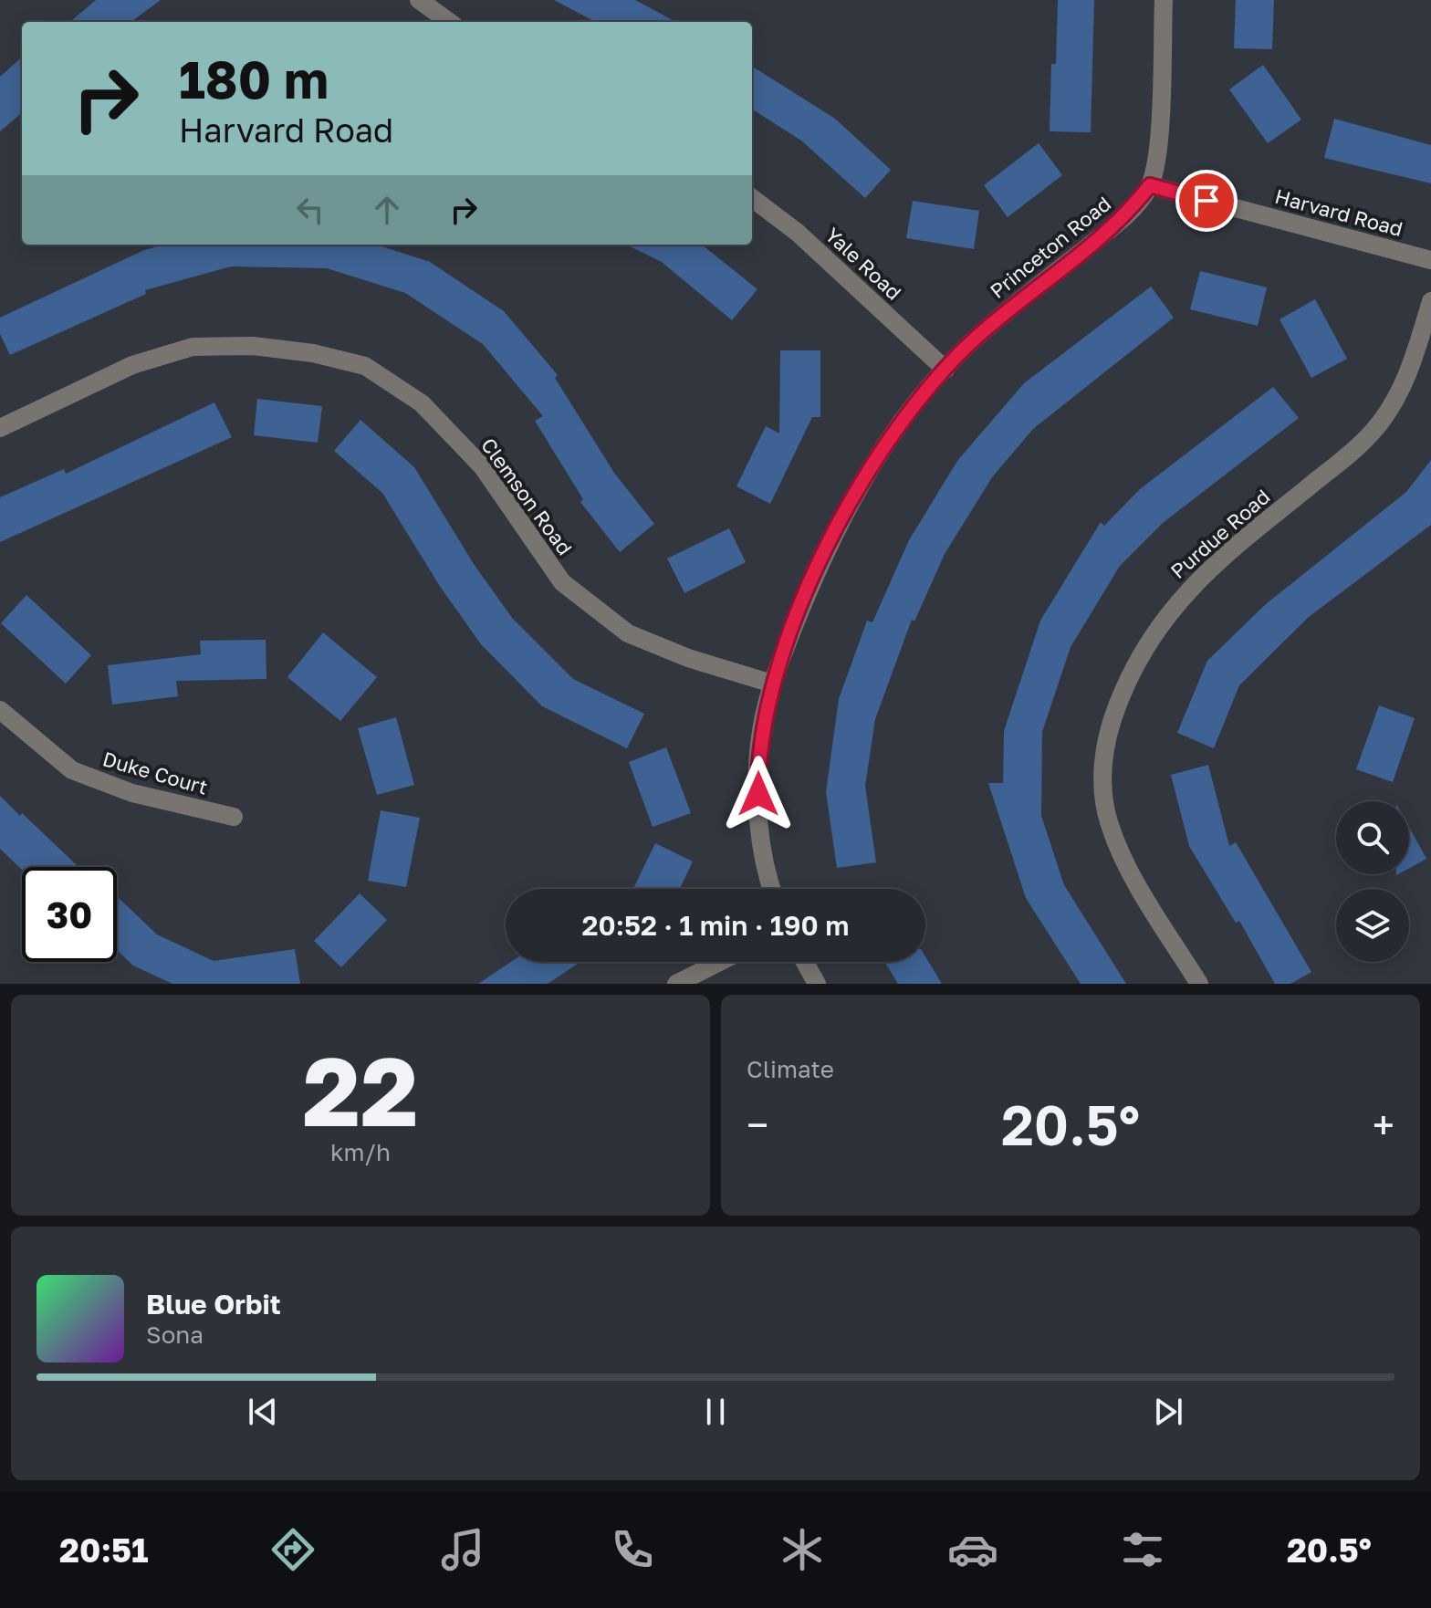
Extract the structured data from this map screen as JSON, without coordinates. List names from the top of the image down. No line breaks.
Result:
{"streets":{"street":["Harvard Road","Princeton Road","Yale Road","Clemson Road","Purdue Road","Duke Court"]},"crossings":[["Harvard Road","Princeton Road"],["Princeton Road","Yale Road"],["Princeton Road","Clemson Road"]],"page":{"turn":["180 m","Harvard Road"],"limit":"30","trip":"20:52 · 1 min · 190 m","tile":[["22","km/h"],"Climate"],"heat":["−","20.5°","+"],"song":["Blue Orbit","Sona"],"tabs":["20:51","20.5°"]}}
